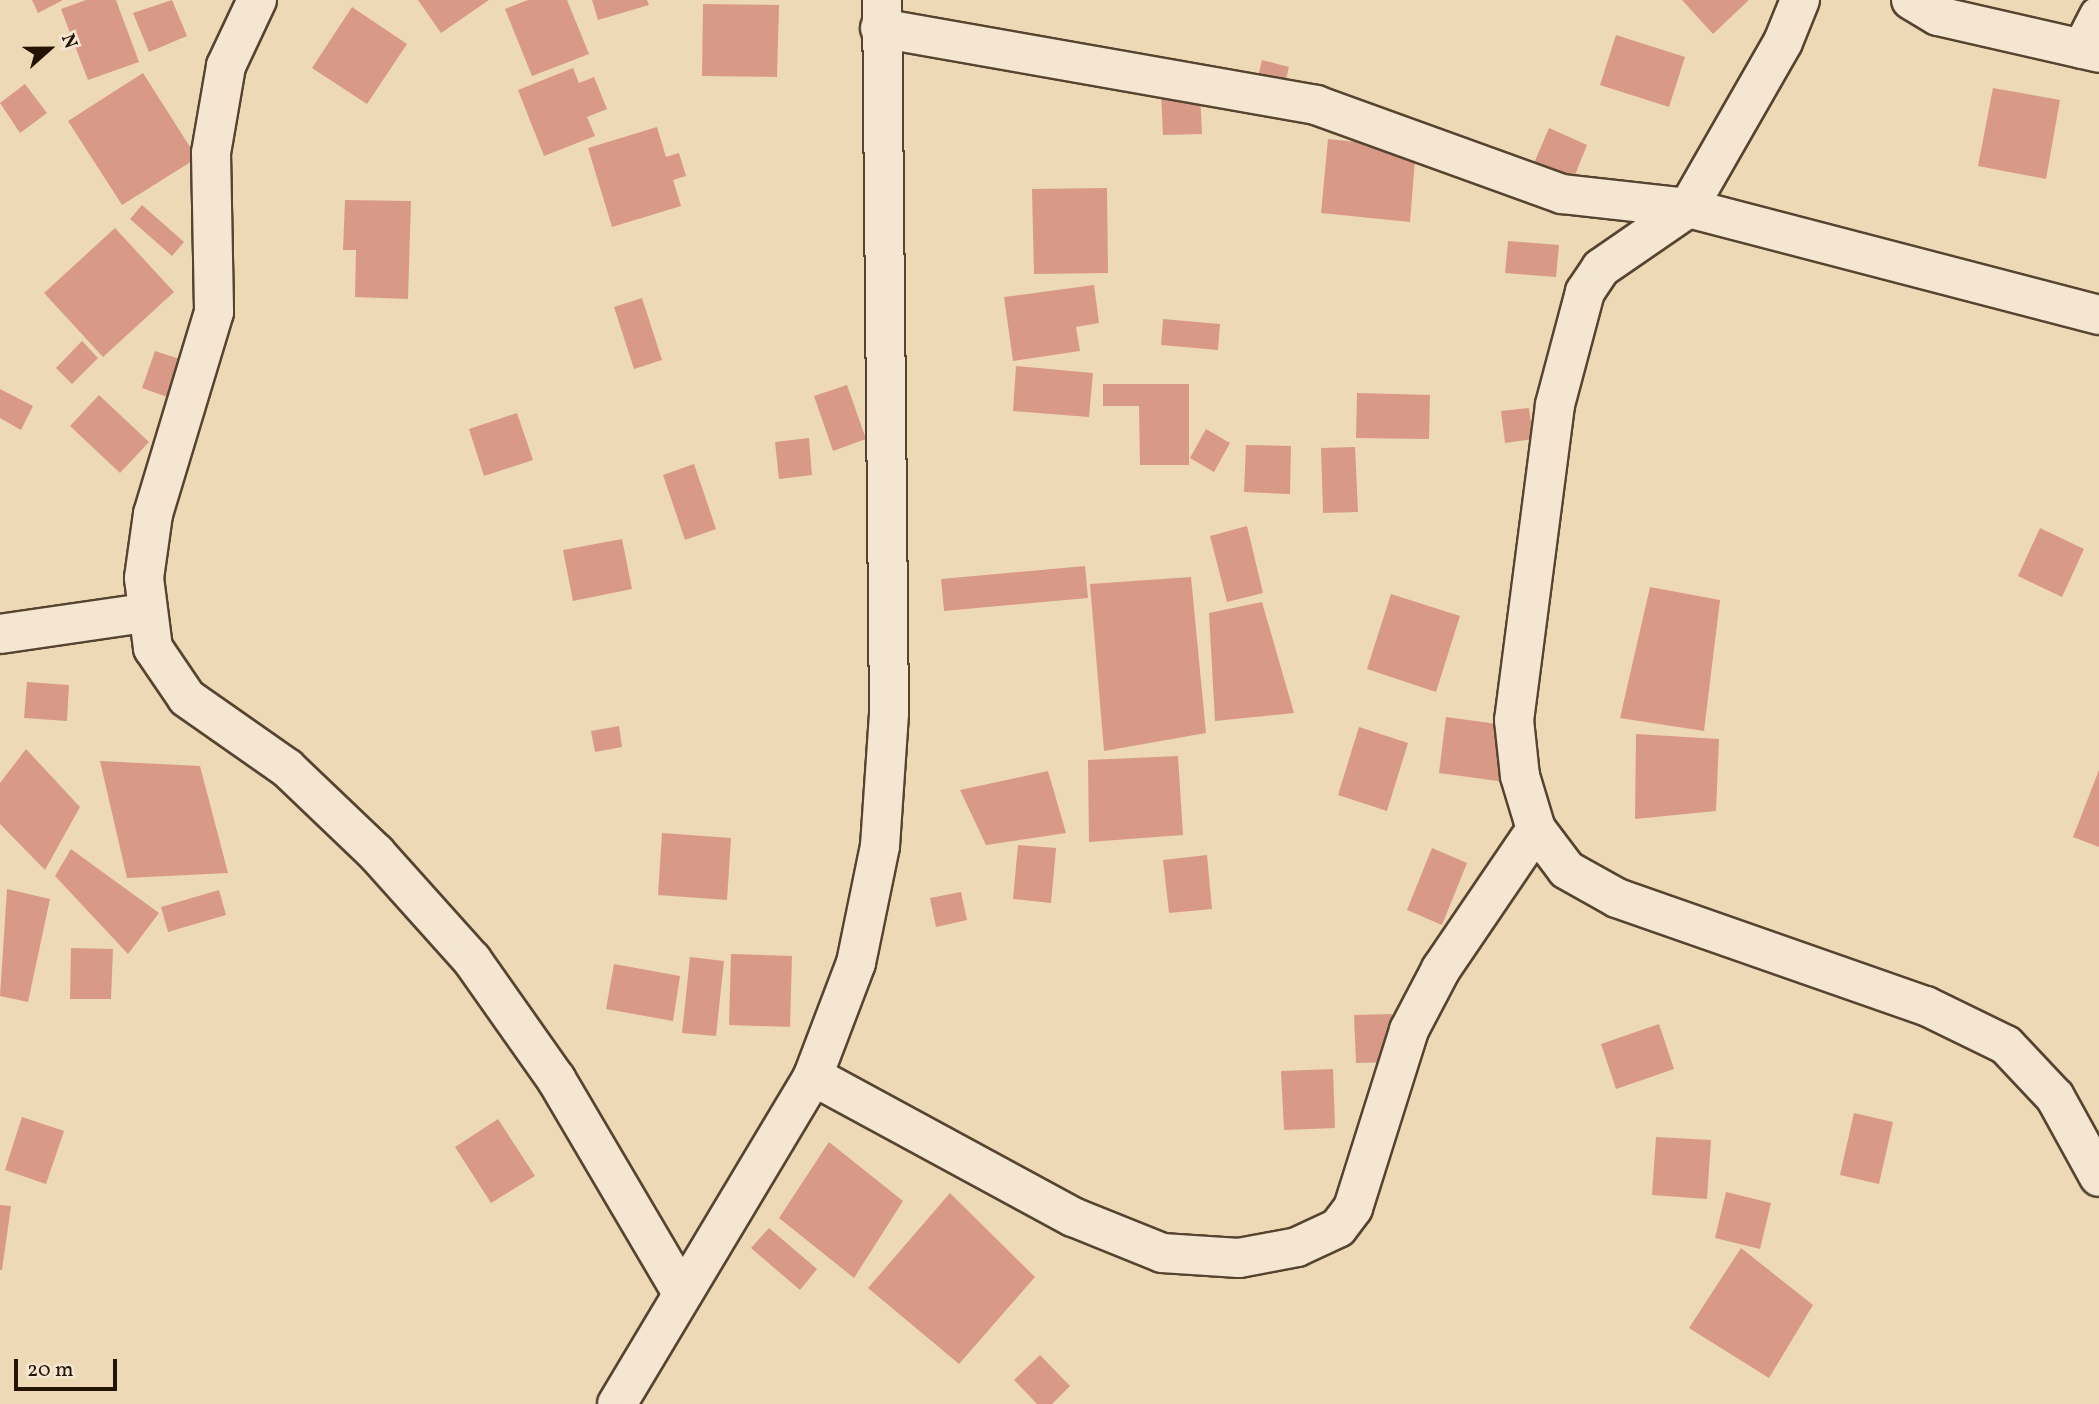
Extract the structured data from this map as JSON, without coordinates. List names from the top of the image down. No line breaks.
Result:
{"scale_bar":"20 m","north":"right"}
